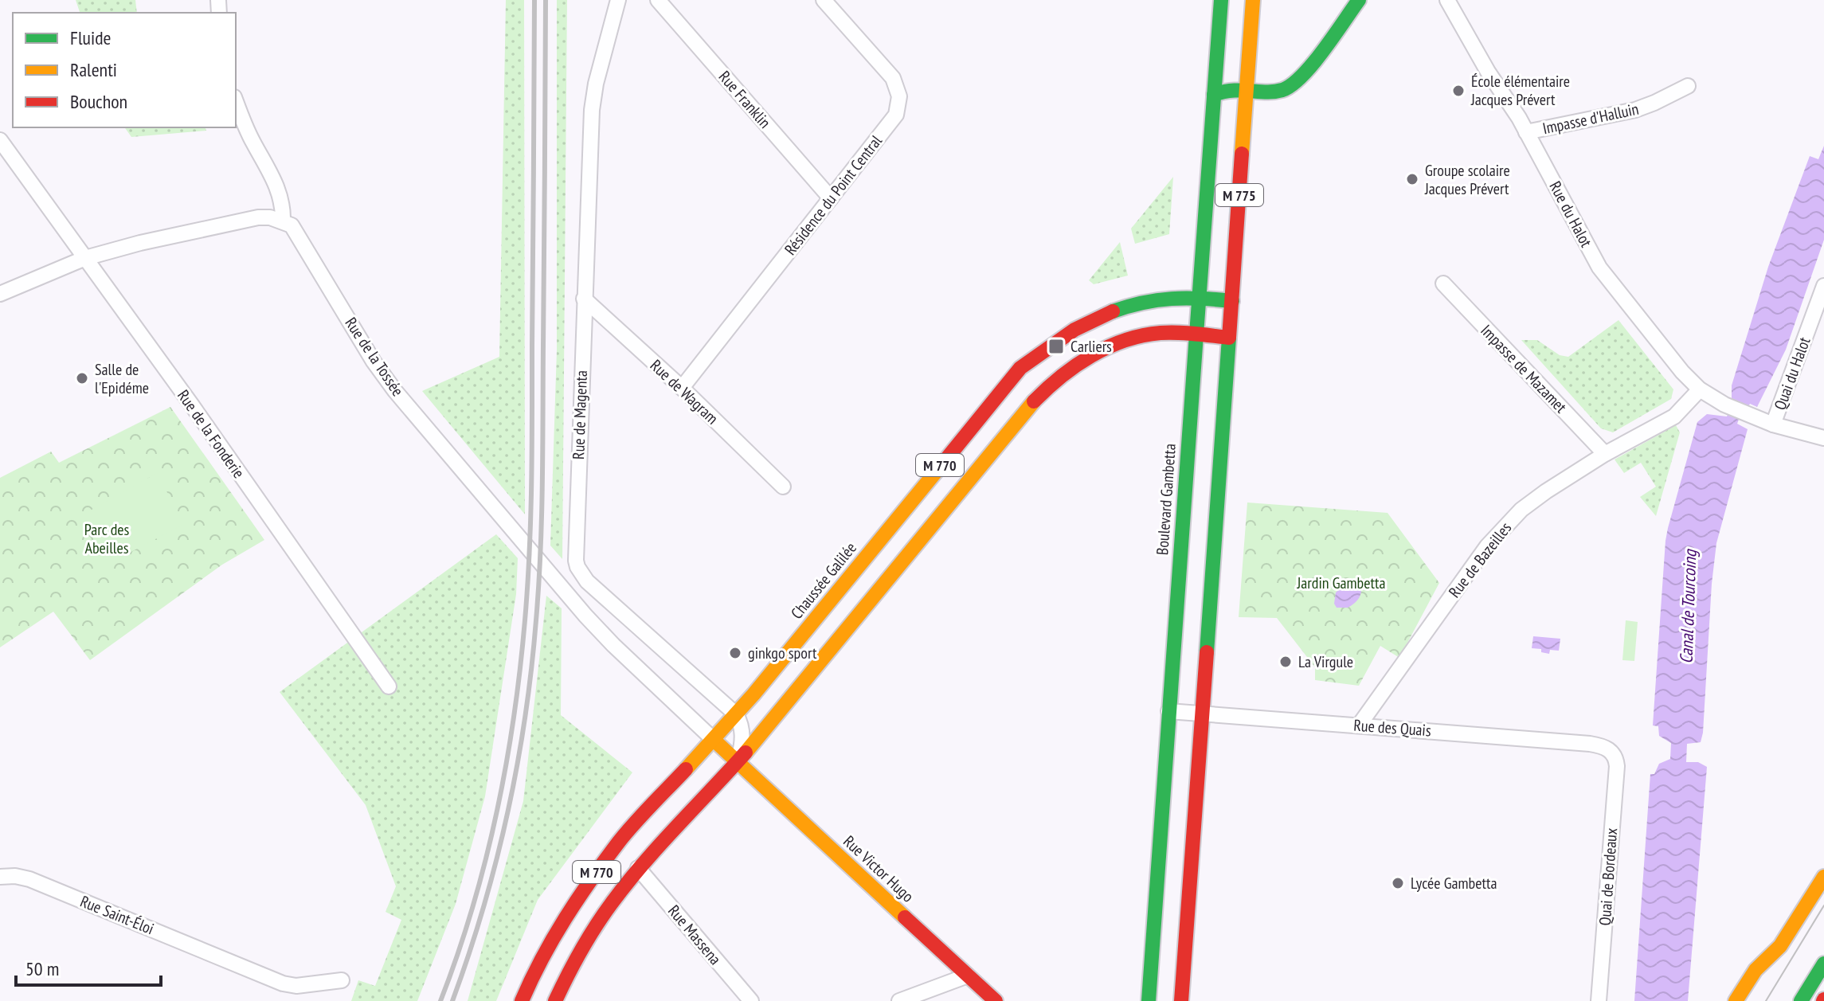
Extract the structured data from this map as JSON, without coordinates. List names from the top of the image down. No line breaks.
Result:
{"streets":{"main road":["M 775","M 770","Boulevard Gambetta","Chaussée Galilée","Rue Victor Hugo"],"street":["Rue Franklin","Impasse d'Halluin","Résidence du Point Central","Rue du Halot","Rue de la Tossée","Impasse de Mazamet","Quai du Halot","Rue de Wagram","Rue de Magenta","Rue de la Fonderie","Rue de Bazeilles","Rue des Quais","Quai de Bordeaux","Rue Saint-Éloi","Rue Massena"]},"crossings":[["Rue Franklin","Résidence du Point Central"],["Impasse d'Halluin","Rue du Halot"],["Résidence du Point Central","Rue de Wagram"],["M 775","M 770"],["M 775","Chaussée Galilée"],["M 775","Rue des Quais"],["Rue du Halot","Quai du Halot"],["Rue du Halot","Rue de Bazeilles"],["Rue de la Tossée","Chaussée Galilée"],["Rue de la Tossée","Rue Victor Hugo"],["Impasse de Mazamet","Rue de Bazeilles"],["Rue de Wagram","Rue de Magenta"],["Rue de Magenta","Chaussée Galilée"],["M 770","Boulevard Gambetta"],["M 770","Rue Victor Hugo"],["M 770","Rue Massena"],["Boulevard Gambetta","Chaussée Galilée"],["Boulevard Gambetta","Rue des Quais"],["Rue de Bazeilles","Rue des Quais"],["Chaussée Galilée","Rue Victor Hugo"],["Rue des Quais","Quai de Bordeaux"]],"water":["Canal de Tourcoing"],"parks":["Parc des Abeilles","Jardin Gambetta"],"places":{"other":["École élémentaire Jacques Prévert","Groupe scolaire Jacques Prévert","Salle de l'Epidéme","ginkgo sport","La Virgule","Lycée Gambetta"],"transit":["Carliers"]},"legend":["Fluide","Ralenti","Bouchon"],"scale_bar":"50 m"}
